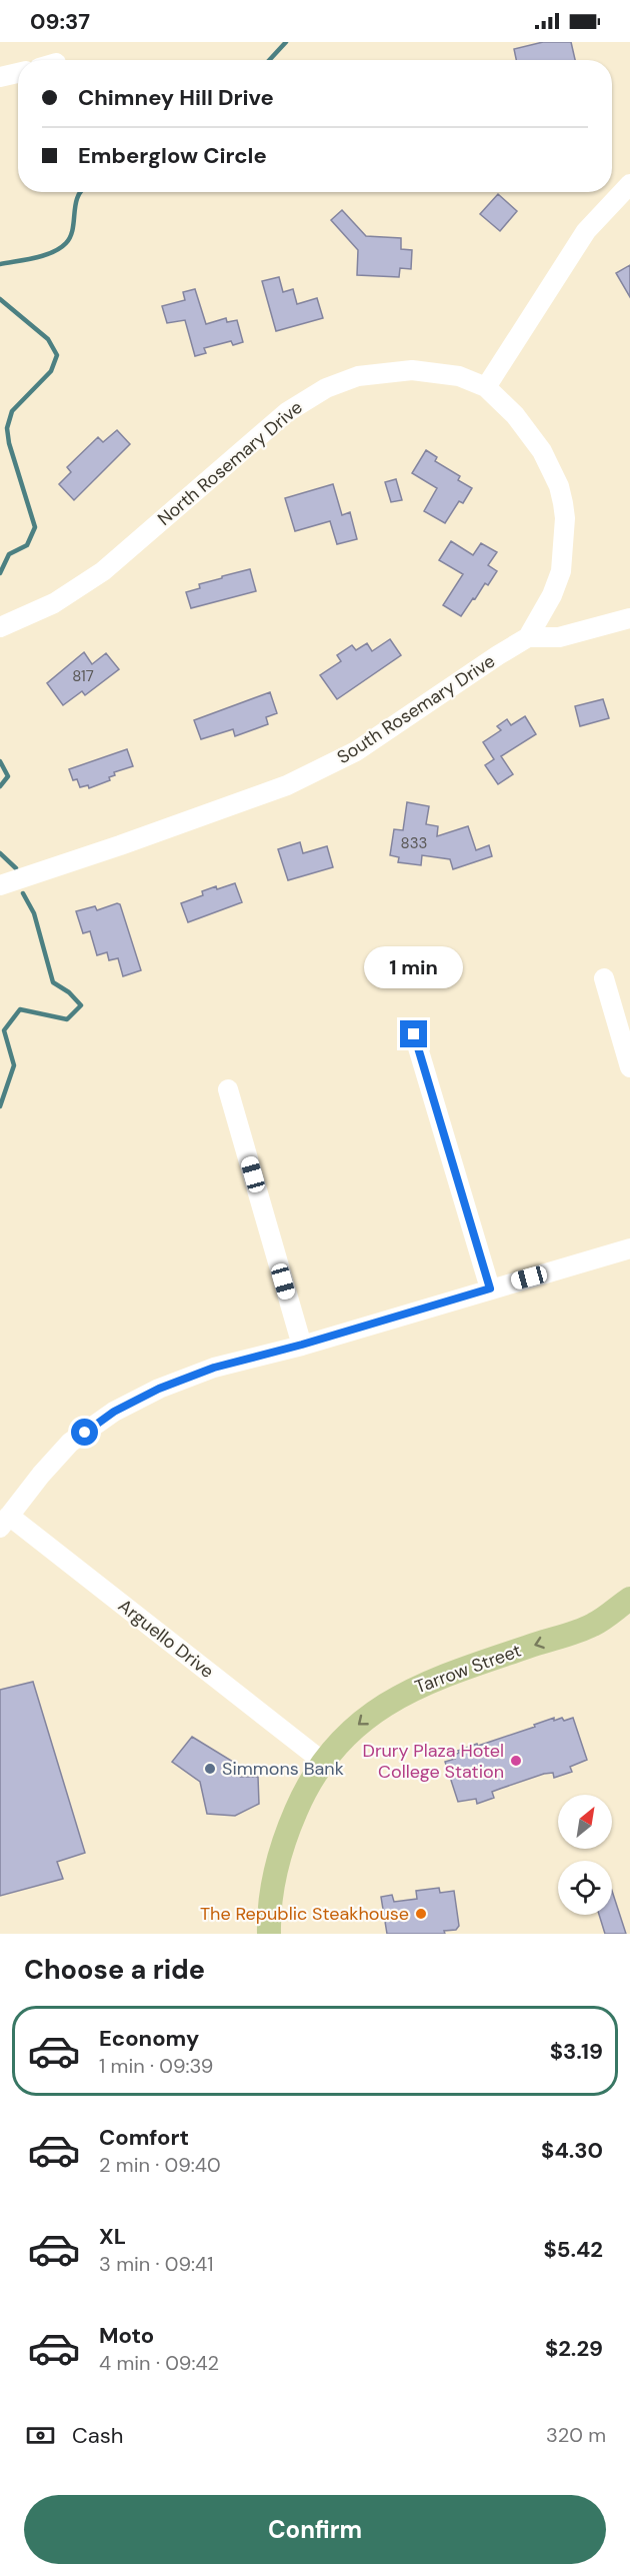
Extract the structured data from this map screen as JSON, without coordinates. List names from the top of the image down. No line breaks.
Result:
{"streets":{"main road":["Tarrow Street"],"street":["North Rosemary Drive","South Rosemary Drive","Arguello Drive"]},"crossings":[["North Rosemary Drive","South Rosemary Drive"],["Arguello Drive","Tarrow Street"]],"one_way":["Tarrow Street"],"places":["Drury Plaza Hotel College Station","Simmons Bank","The Republic Steakhouse"],"house_numbers":["817","833"],"north":"top right","page":{"status":"09:37","banner":["Chimney Hill Drive","Emberglow Circle"],"bubble":"1 min","heading":"Choose a ride","list":[{"name":"Economy","note":"1 min · 09:39","value":"$3.19"},{"name":"Comfort","note":"2 min · 09:40","value":"$4.30"},{"name":"XL","note":"3 min · 09:41","value":"$5.42"},{"name":"Moto","note":"4 min · 09:42","value":"$2.29"}],"pay":["Cash","320 m"],"buttons":"Confirm"}}
